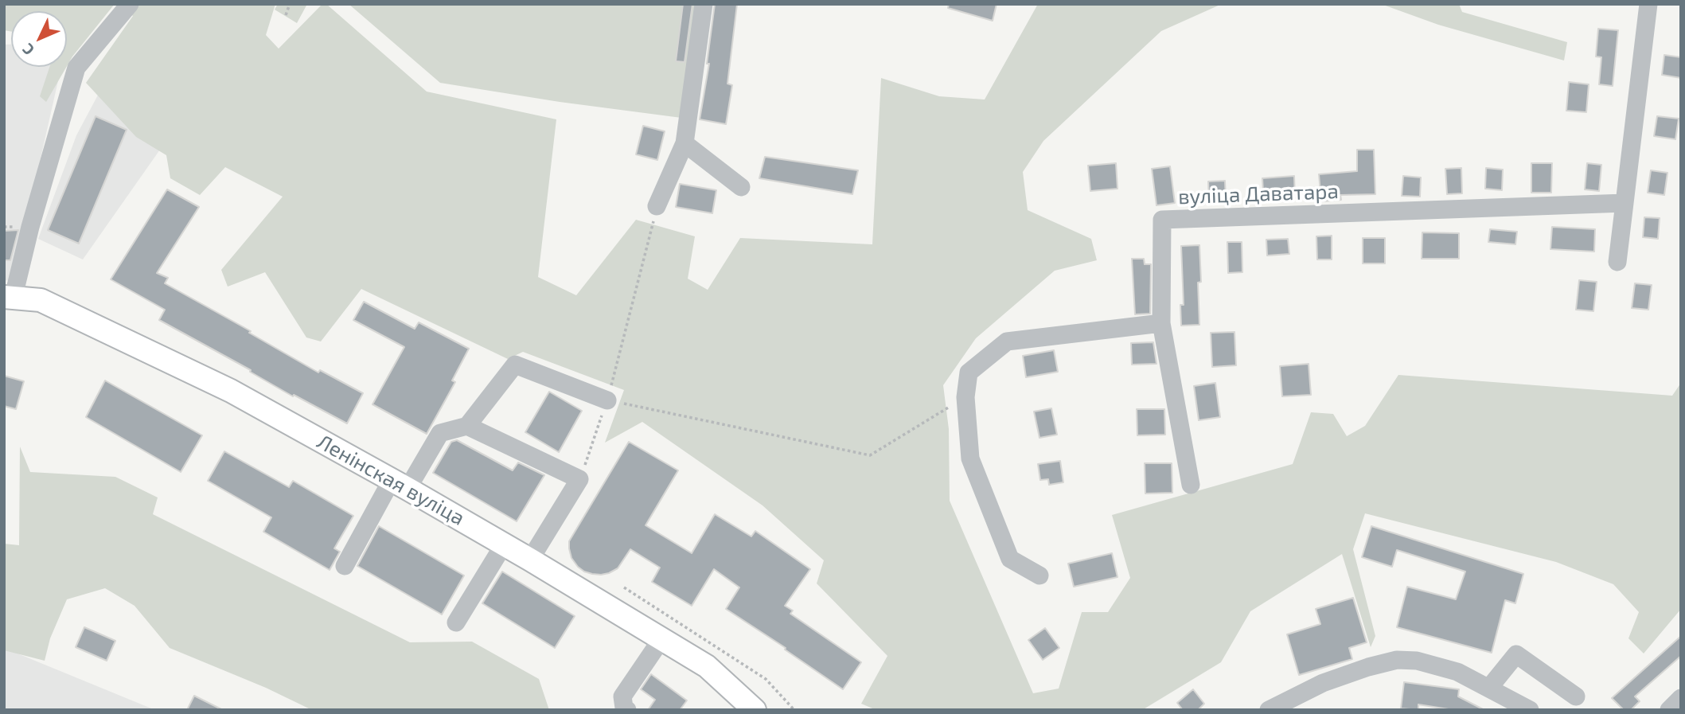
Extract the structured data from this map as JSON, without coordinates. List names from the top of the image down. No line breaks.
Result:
{"streets":{"main road":["Ленінская вуліца"],"street":["вуліца Даватара"]},"north":"bottom left"}
